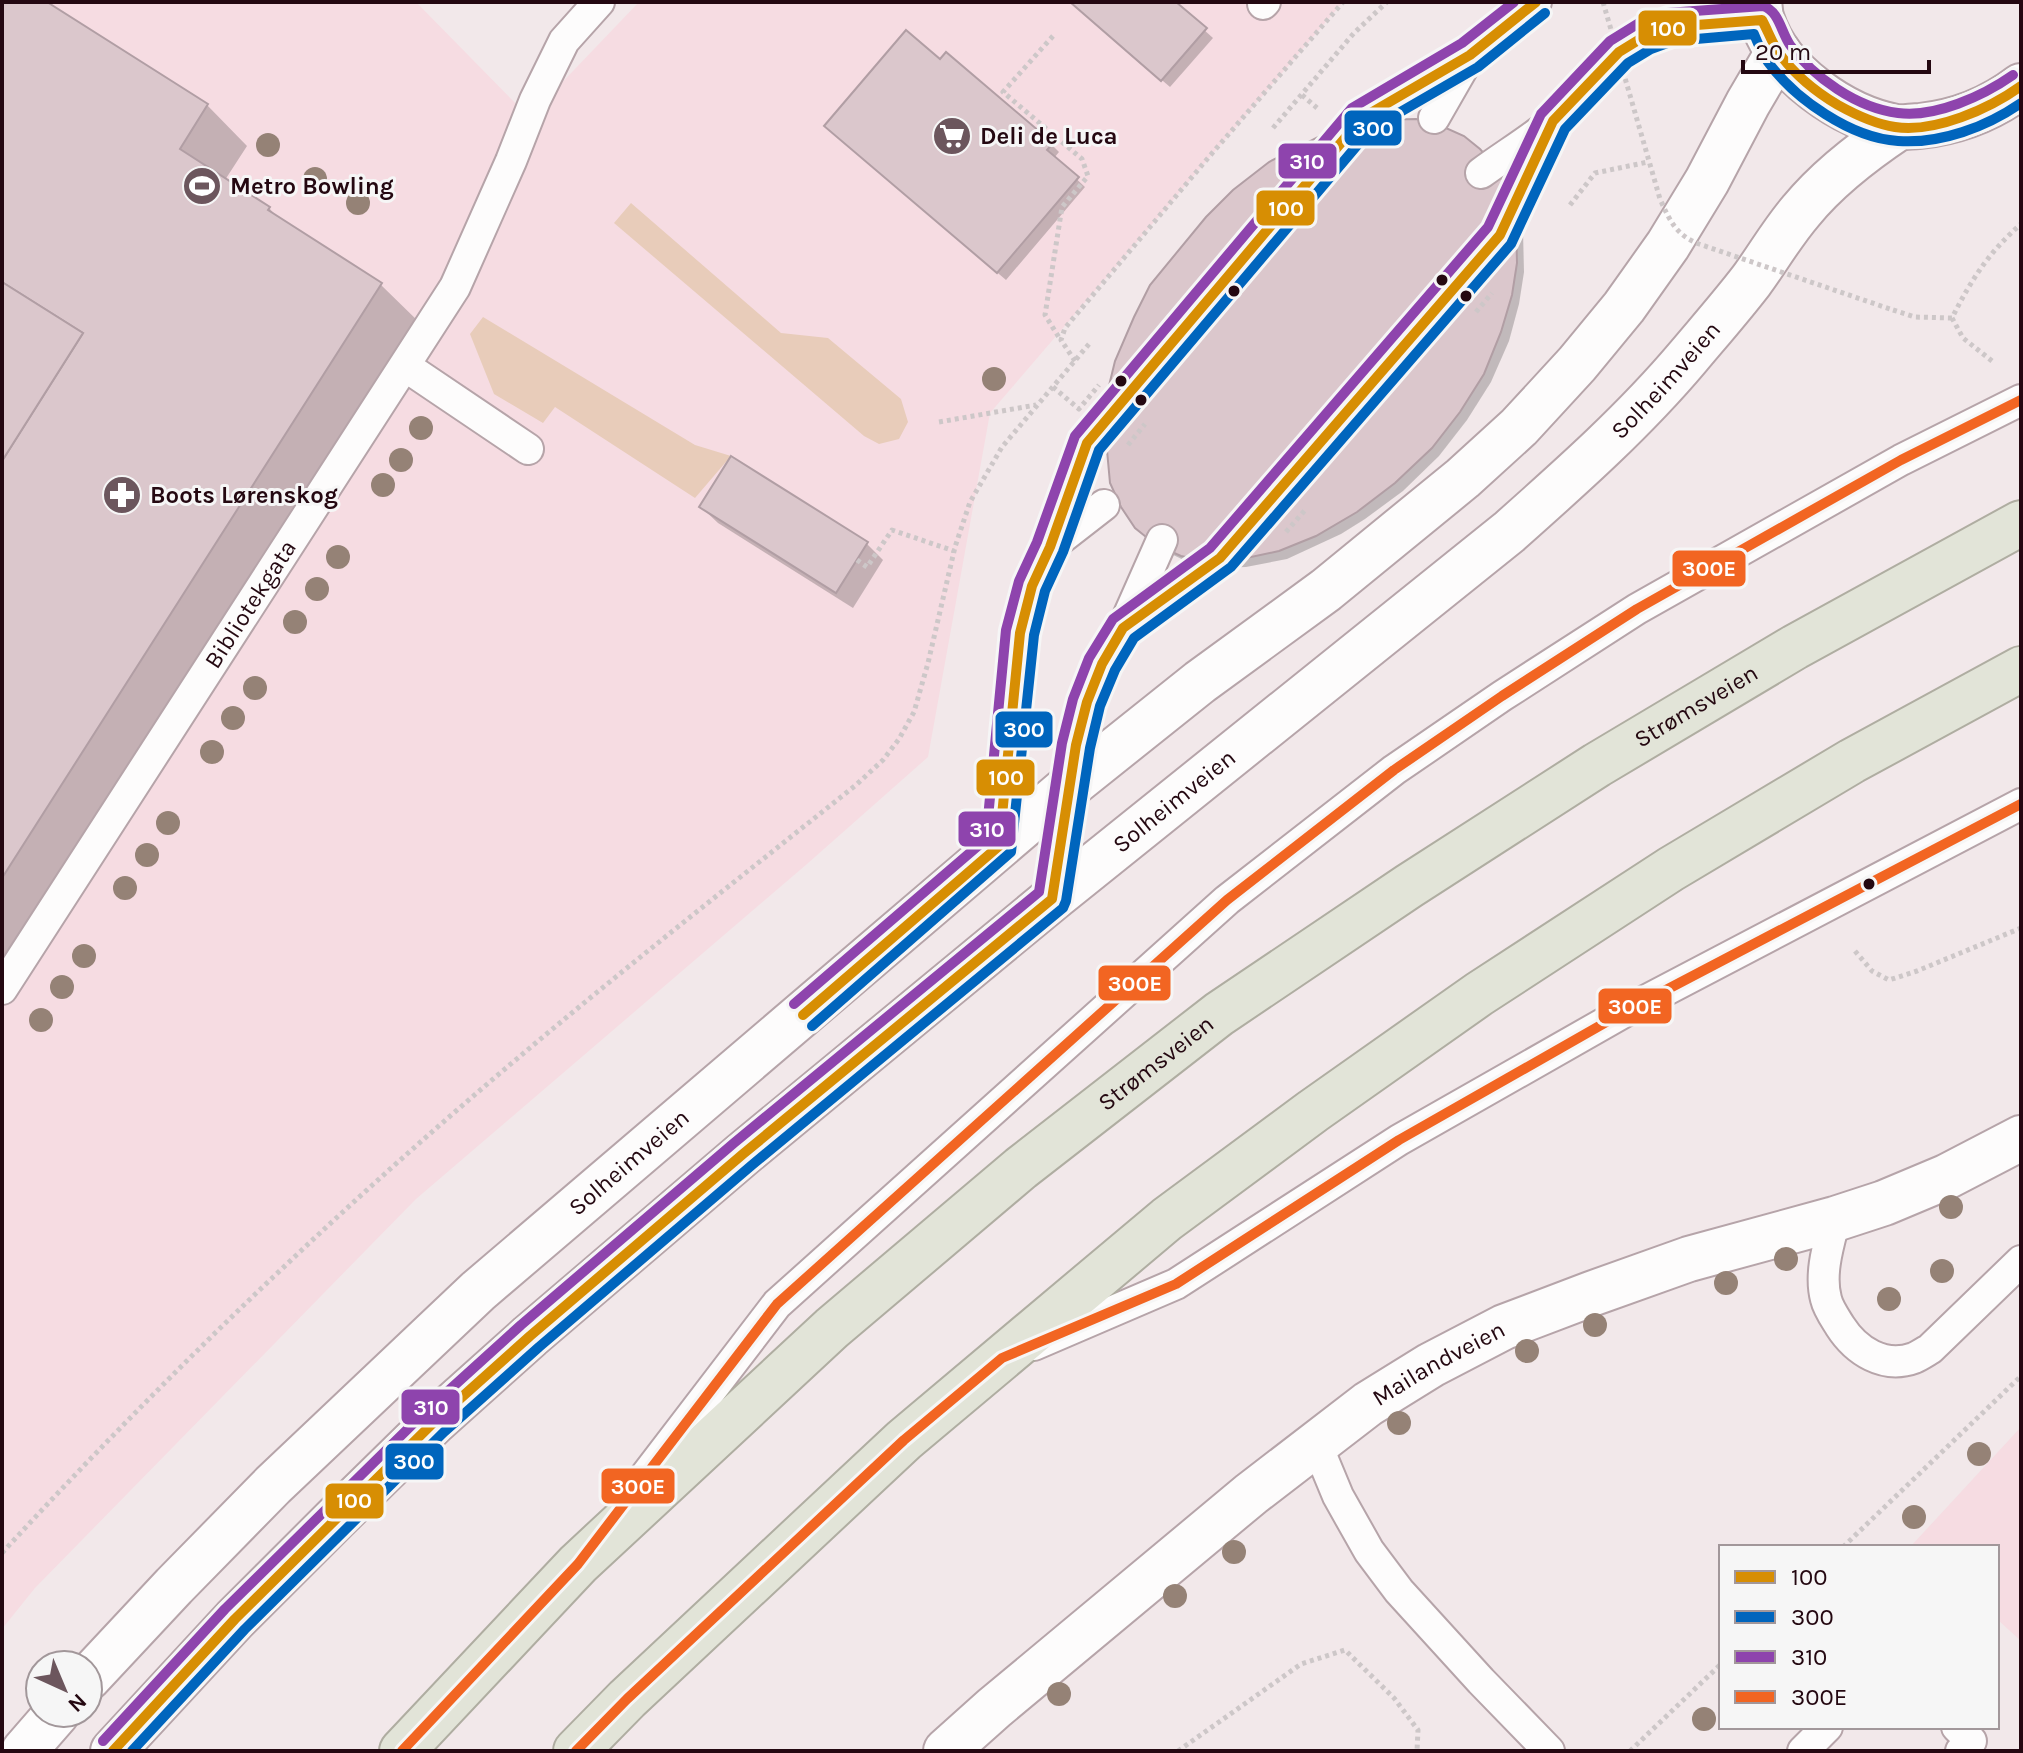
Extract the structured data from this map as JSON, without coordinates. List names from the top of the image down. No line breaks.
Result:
{"streets":{"highway":["Strømsveien"],"main road":["Solheimveien","Mailandveien"],"lane":["Bibliotekgata"]},"places":{"supermarket":["Deli de Luca"],"sports":["Metro Bowling"],"pharmacy":["Boots Lørenskog"]},"lines":["transit line 100","transit line 310","transit line 300","transit line 300E"],"legend":["100","300","310","300E"],"scale_bar":"20 m","north":"bottom right"}
